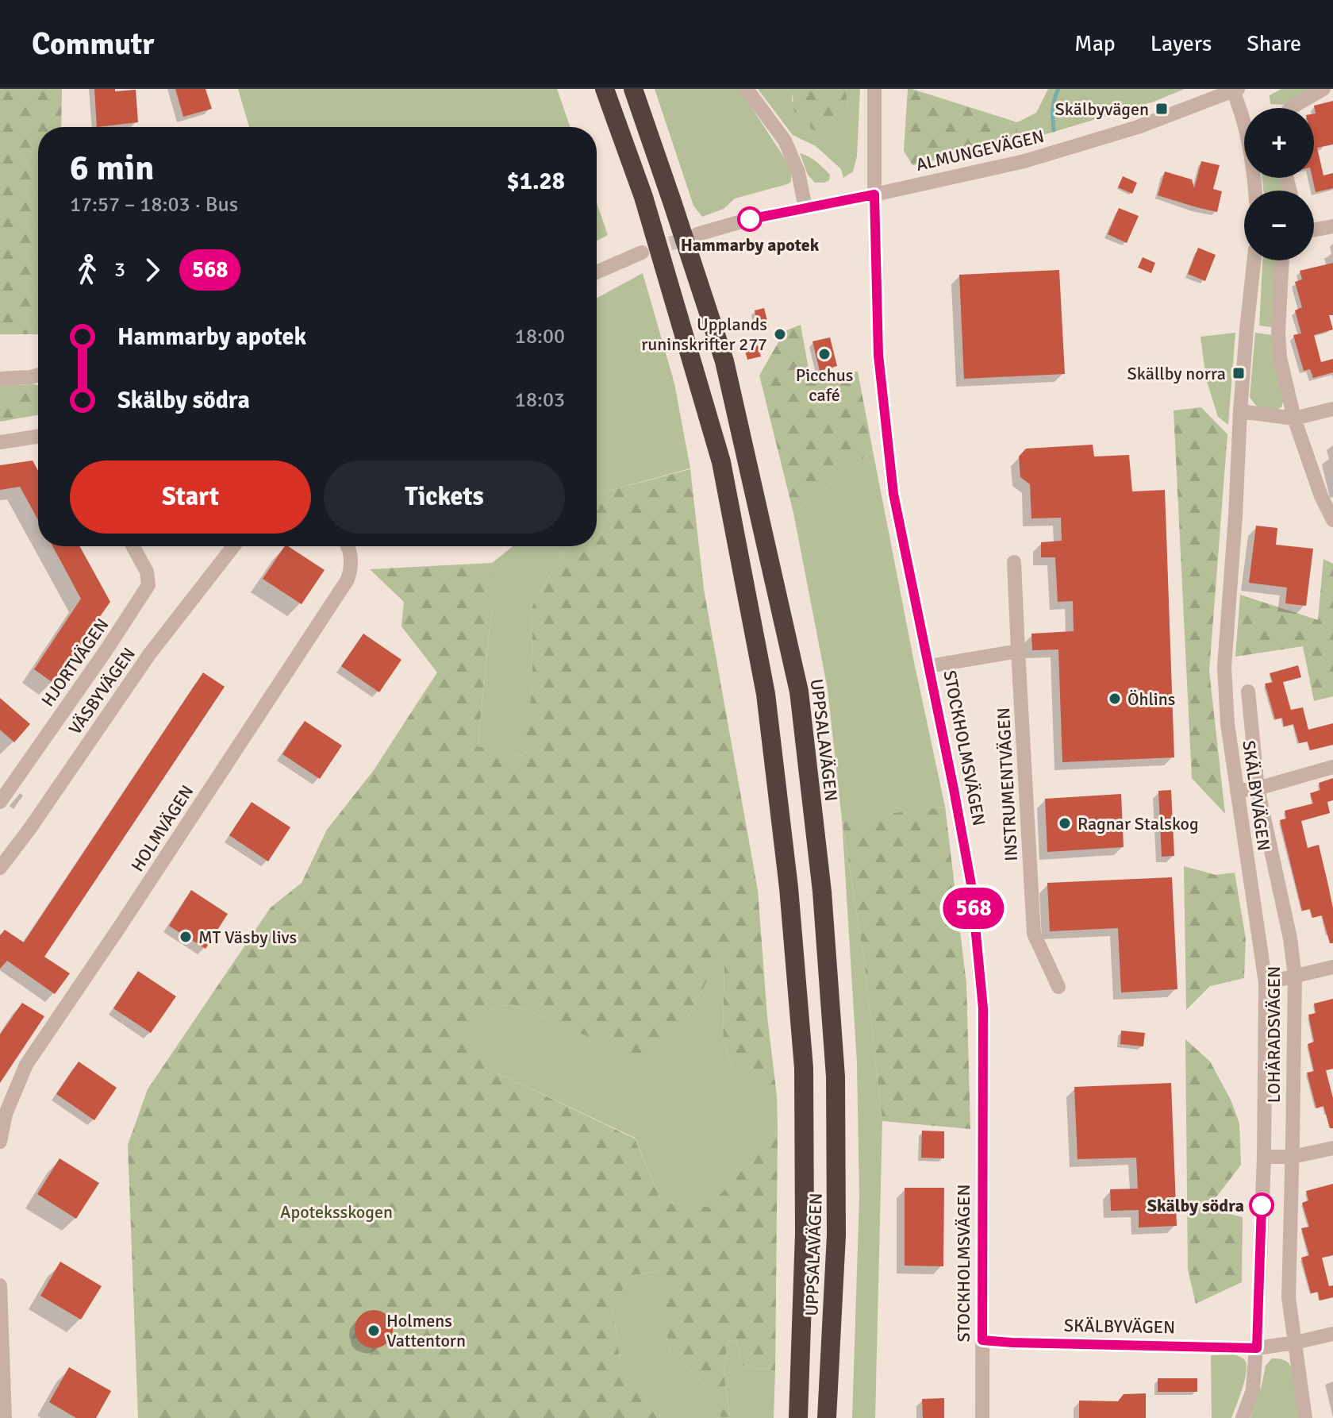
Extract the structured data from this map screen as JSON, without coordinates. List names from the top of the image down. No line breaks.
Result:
{"streets":{"highway":["UPPSALAVÄGEN"],"street":["ALMUNGEVÄGEN","HJORTVÄGEN","VÄSBYVÄGEN","STOCKHOLMSVÄGEN","INSTRUMENTVÄGEN","SKÄLBYVÄGEN","HOLMVÄGEN","LOHÄRADSVÄGEN"]},"crossings":[["ALMUNGEVÄGEN","STOCKHOLMSVÄGEN"],["STOCKHOLMSVÄGEN","SKÄLBYVÄGEN"]],"parks":["Apoteksskogen"],"places":{"transit":["Skälbyvägen","Skällby norra"],"other":["Hammarby apotek","Upplands runinskrifter 277","Picchus café","Öhlins","Ragnar Stalskog","MT Väsby livs","Skälby södra","Holmens Vattentorn"]},"lines":["bus line 568"],"page":{"header":"Commutr","nav":["Map","Layers","Share"],"on_map":"568","map_buttons":["+","−"],"heading":["6 min","17:57 – 18:03 · Bus","$1.28"],"legs":["3","568"],"list":[{"name":"Hammarby apotek","value":"18:00"},{"name":"Skälby södra","value":"18:03"}],"buttons":["Start","Tickets"]}}
